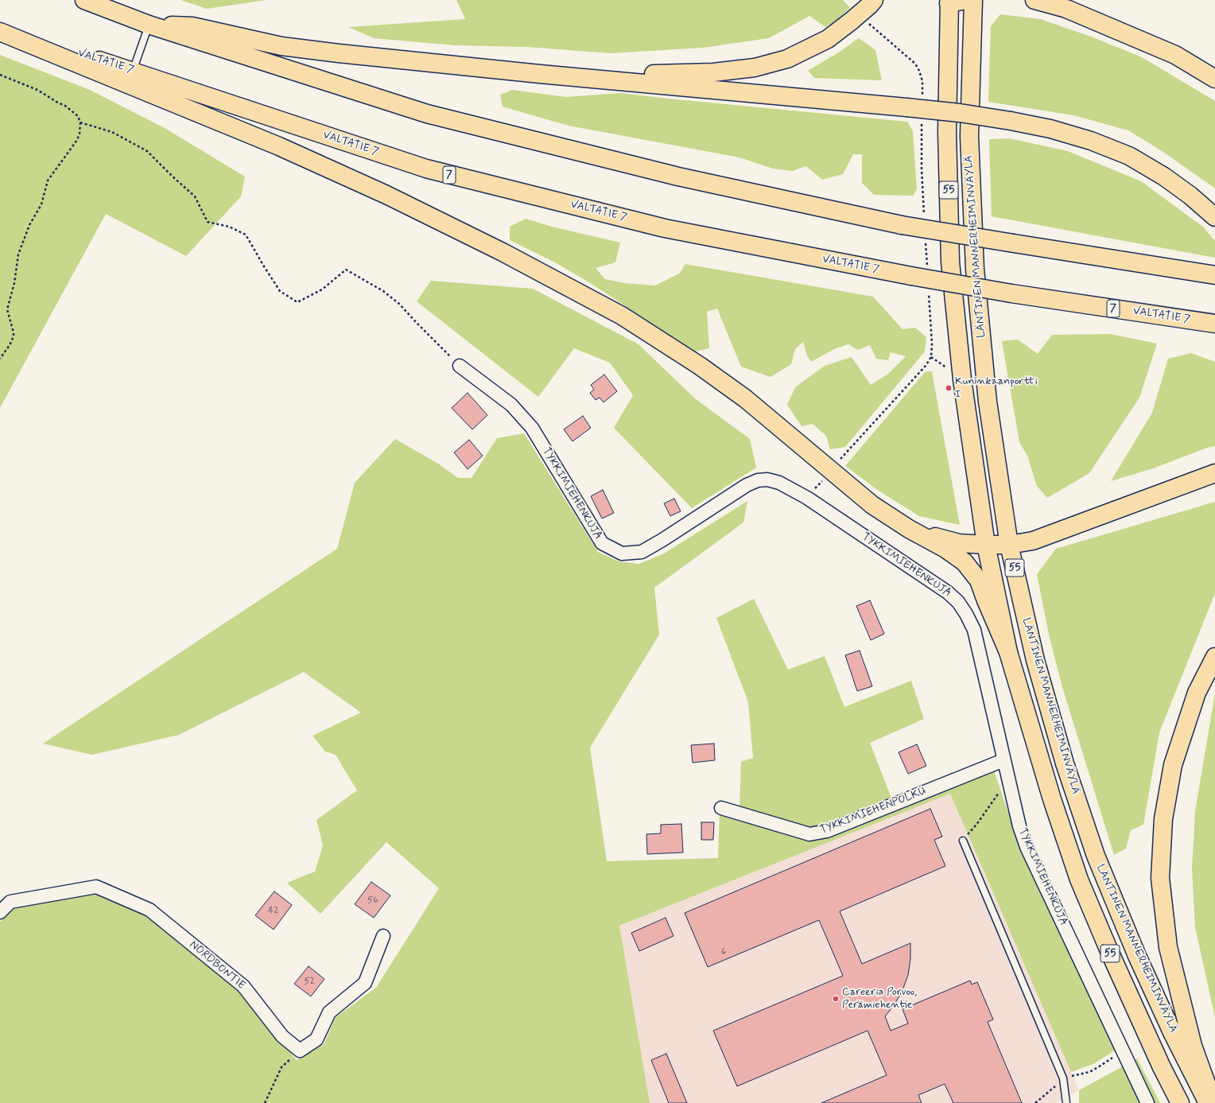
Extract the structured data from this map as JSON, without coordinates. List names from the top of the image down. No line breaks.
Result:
{"streets":{"main road":["VALTATIE 7","7","55","LÄNTINEN MANNERHEIMINVÄYLÄ"],"street":["TYKKIMIEHENKUJA","TYKKIMIEHENPOLKU","NORDBONTIE"]},"crossings":[["TYKKIMIEHENKUJA","TYKKIMIEHENPOLKU"]],"places":["Kuninkaanportti I","Careeria Porvoo, Perämiehentie"],"house_numbers":["56","42","6","52"]}
